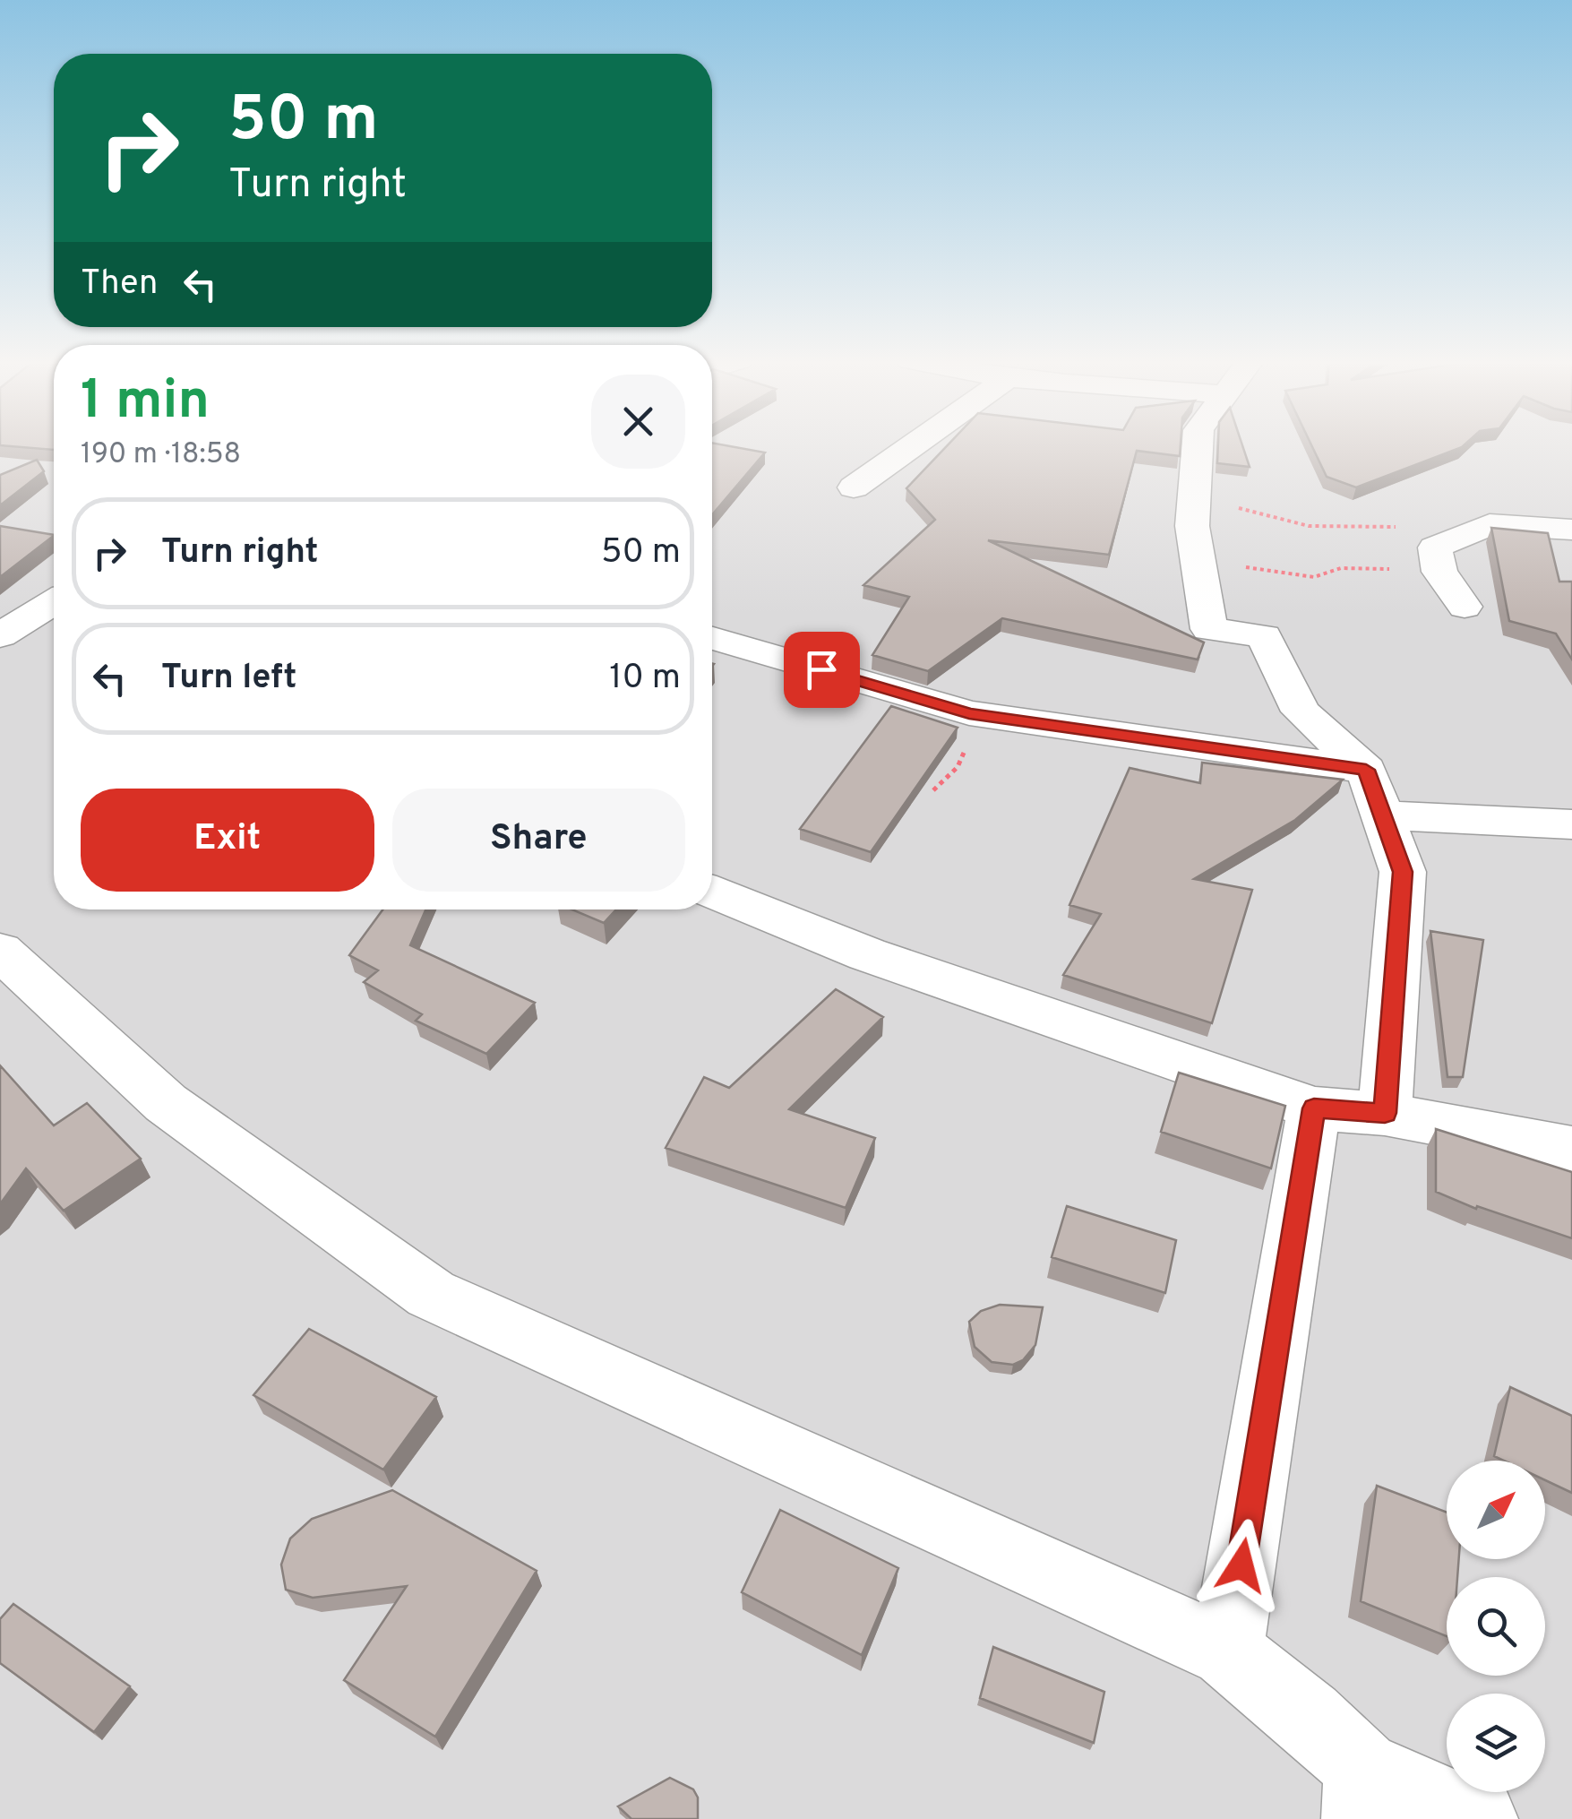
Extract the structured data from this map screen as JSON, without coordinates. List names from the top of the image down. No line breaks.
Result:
{"north":"top right","page":{"turn":["50 m","Turn right"],"then":"Then","heading":["1 min","190 m · 18:58"],"list":[{"name":"Turn right","value":"50 m"},{"name":"Turn left","value":"10 m"}],"buttons":["Exit","Share"]}}
